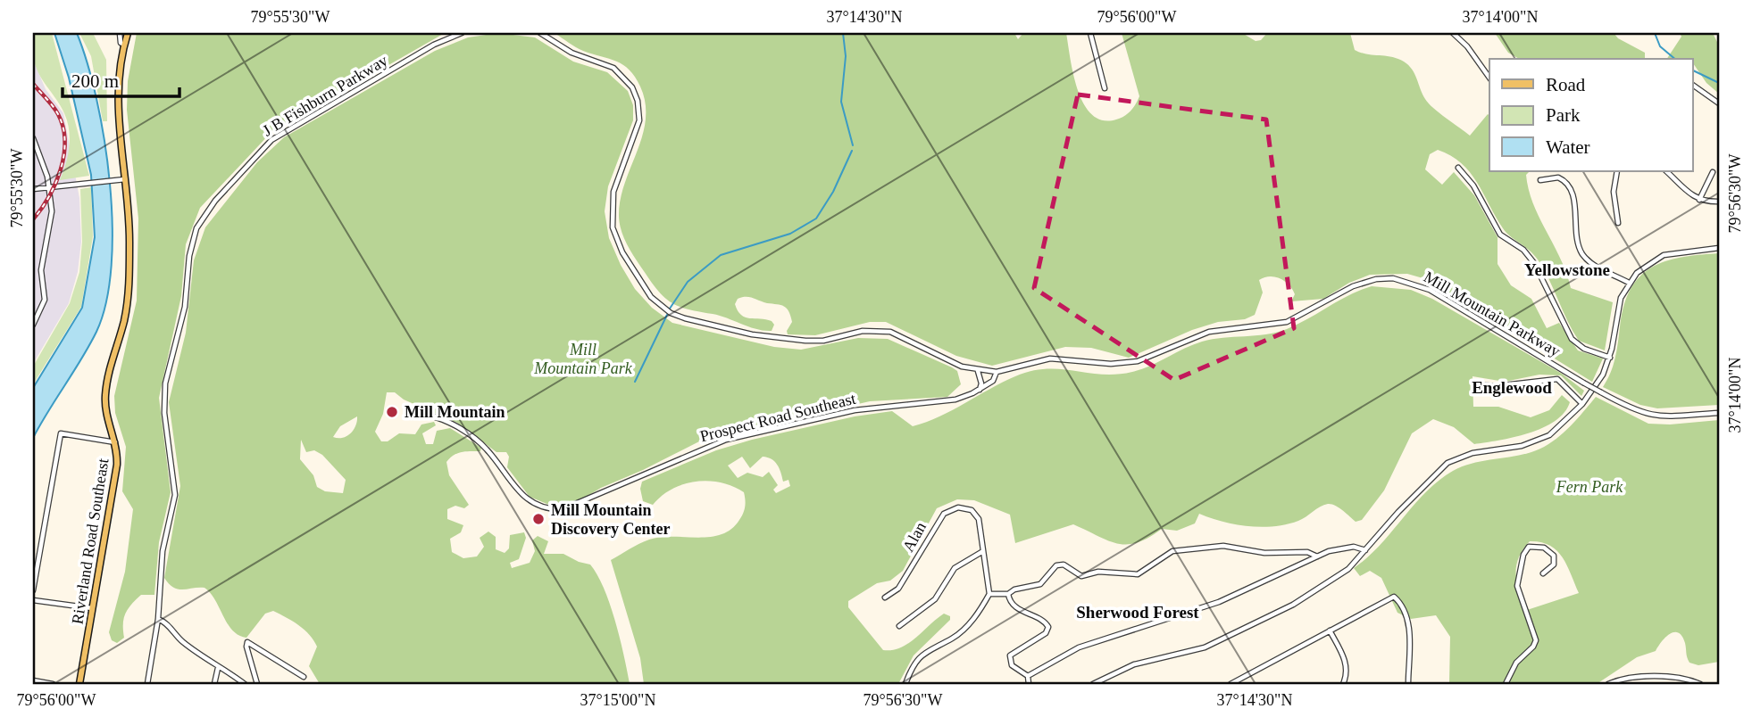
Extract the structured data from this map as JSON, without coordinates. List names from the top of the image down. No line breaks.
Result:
{"streets":{"main road":["Riverland Road Southeast"],"street":["J B Fishburn Parkway","Mill Mountain Parkway","Prospect Road Southeast","Alan"]},"districts":["Yellowstone","Englewood","Sherwood Forest"],"parks":["Mill Mountain Park","Fern Park"],"places":["Mill Mountain","Mill Mountain Discovery Center"],"legend":["Road","Park","Water"],"scale_bar":"200 m","coordinates":["79°55'30\"W","37°14'30\"N","79°56'00\"W","37°14'00\"N","79°56'30\"W","37°15'00\"N"]}
